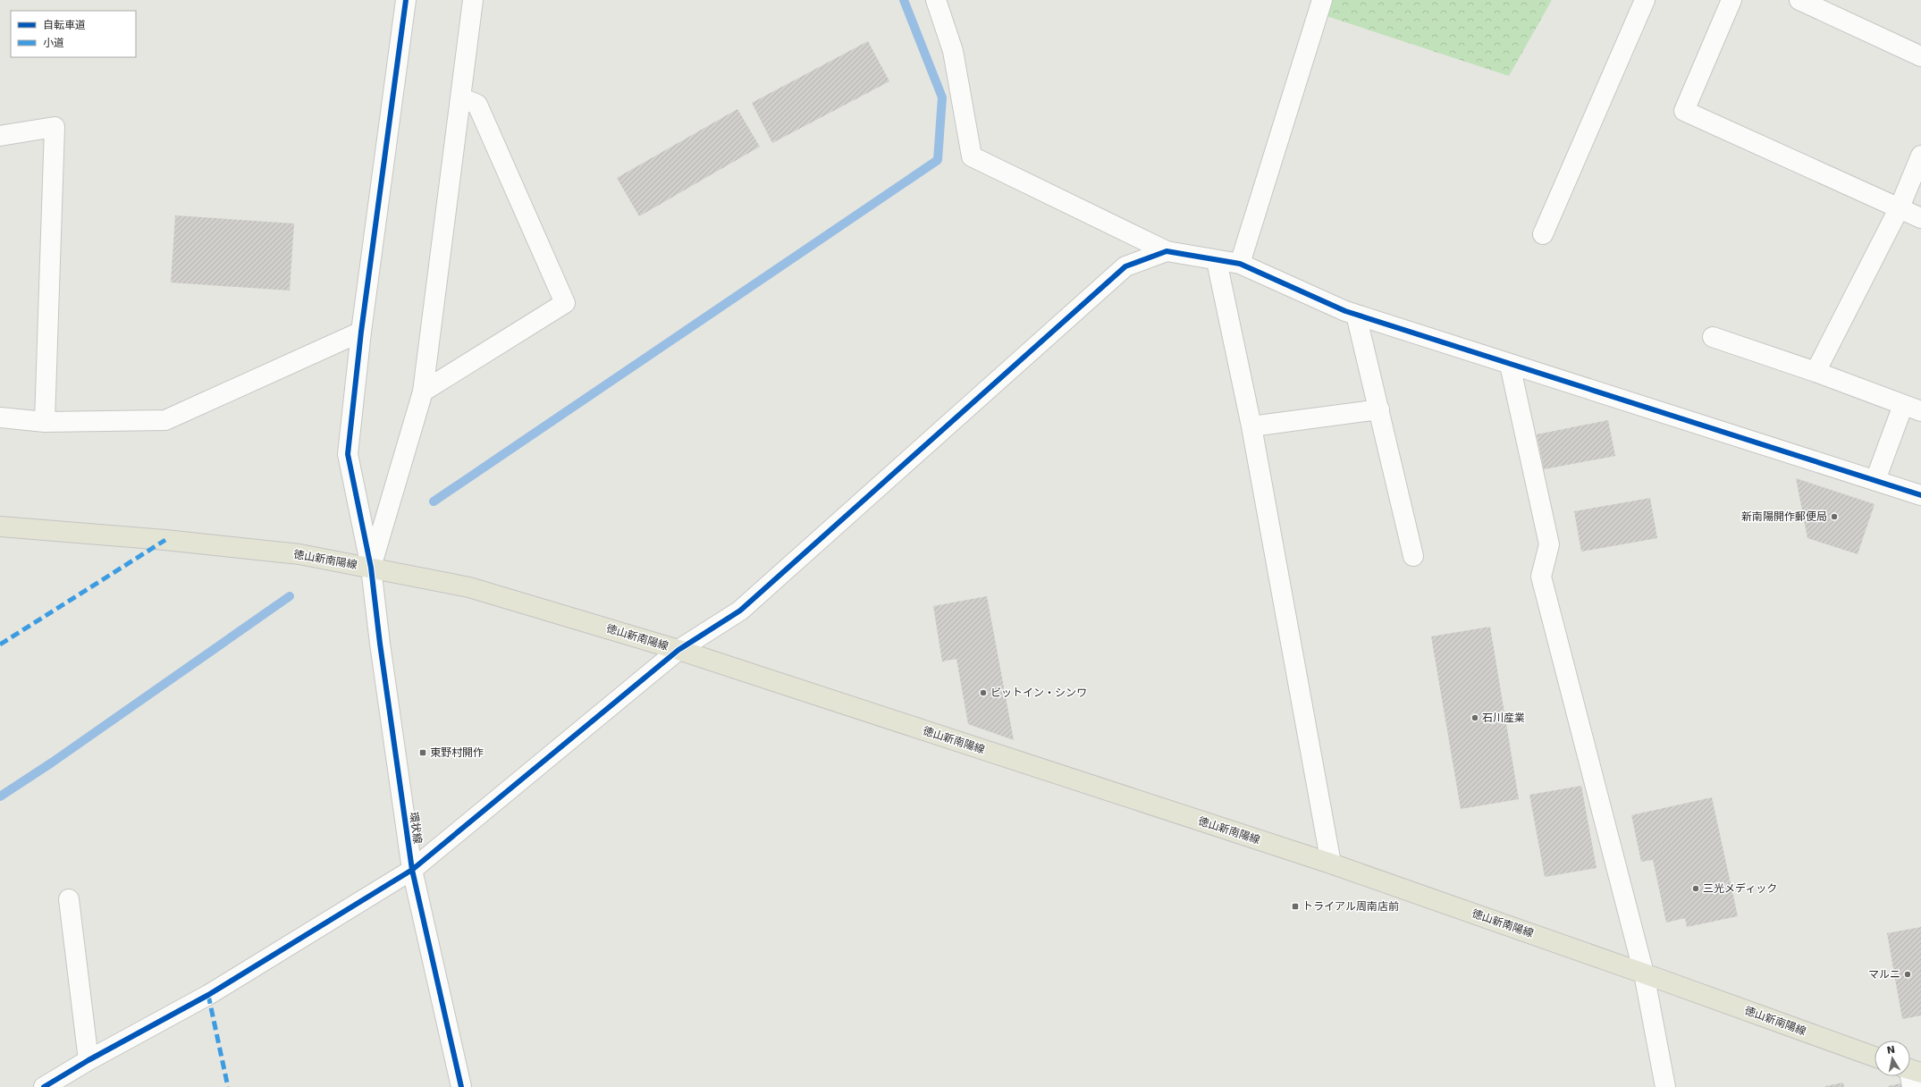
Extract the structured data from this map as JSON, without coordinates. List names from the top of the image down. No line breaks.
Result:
{"streets":{"main road":["徳山新南陽線"],"street":["環状線"]},"crossings":[["徳山新南陽線","環状線"]],"places":{"other":["新南陽開作郵便局","ビットイン・シンワ","石川産業","三光メディック","マルニ"],"transit":["東野村開作","トライアル周南店前"]},"legend":["自転車道","小道"],"north":"top"}
